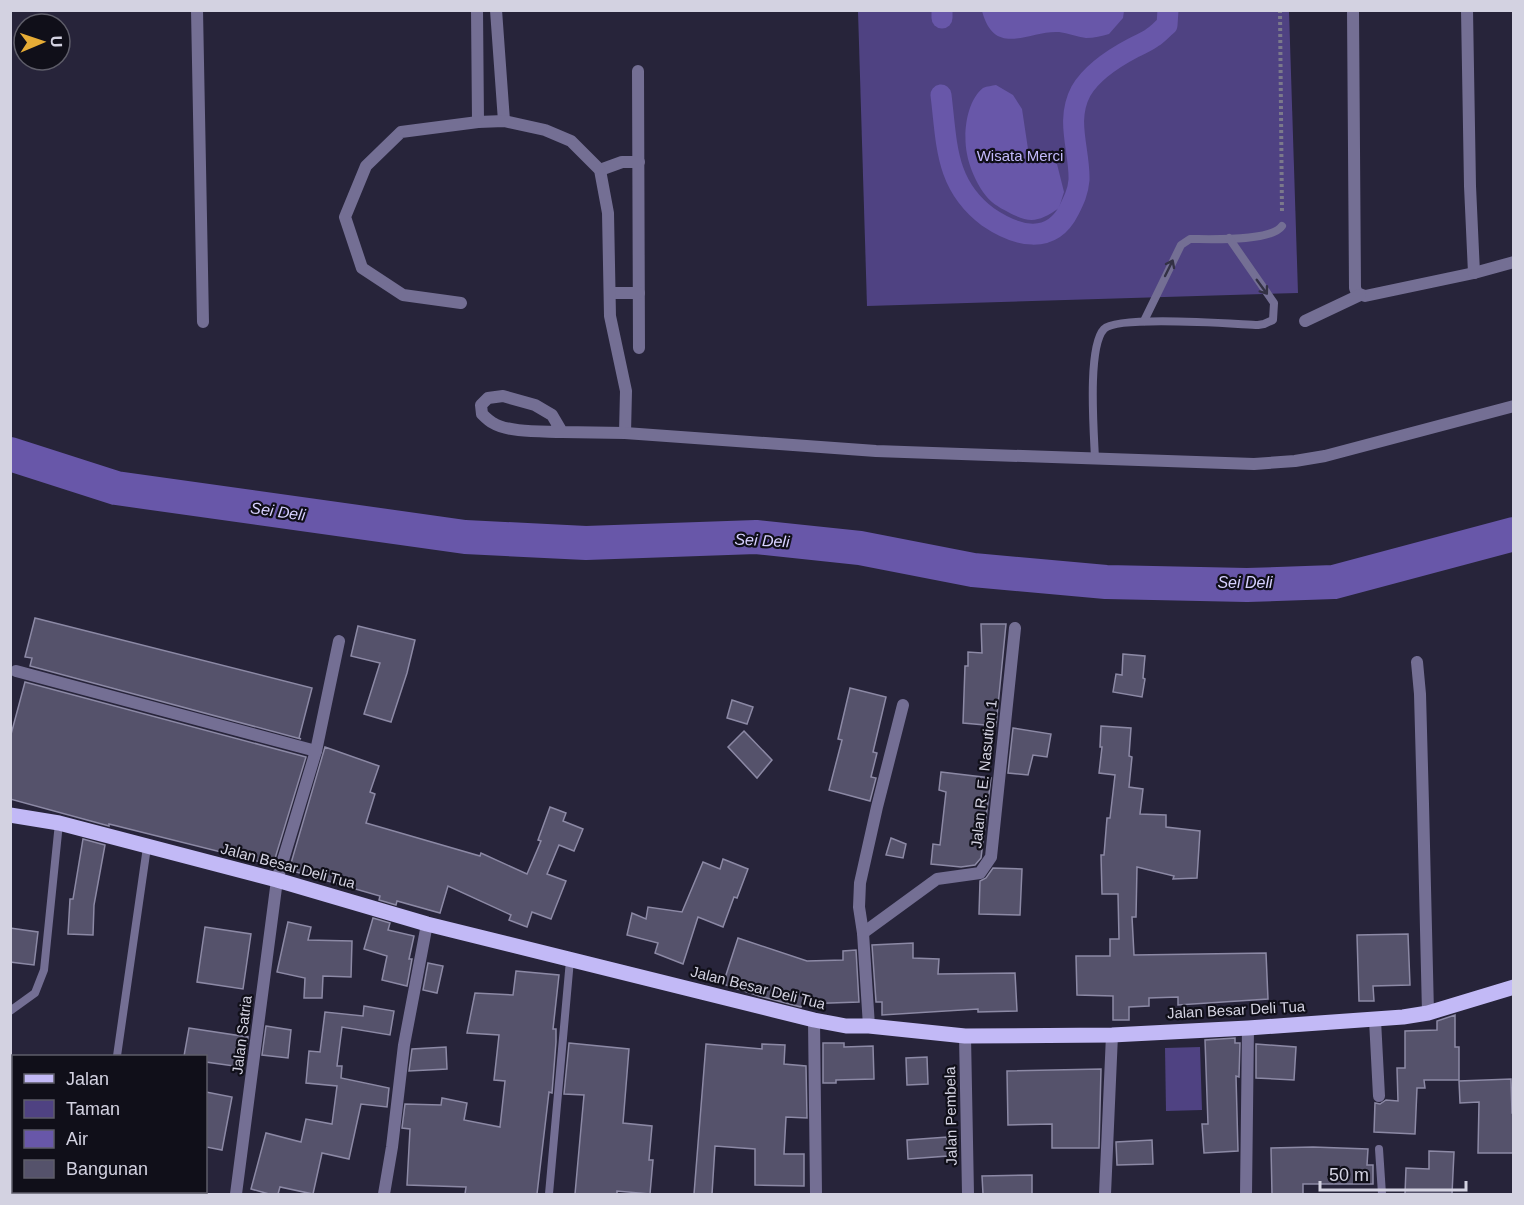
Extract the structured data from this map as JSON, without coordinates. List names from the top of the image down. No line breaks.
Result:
{"streets":{"main road":["Jalan Besar Deli Tua"],"street":["Jalan R. E. Nasution 1","Jalan Satria","Jalan Pembela"]},"crossings":[["Jalan Besar Deli Tua","Jalan Satria"],["Jalan Besar Deli Tua","Jalan Pembela"]],"water":["Sei Deli"],"parks":["Wisata Merci"],"legend":["Jalan","Taman","Air","Bangunan"],"scale_bar":"50 m","north":"right"}
